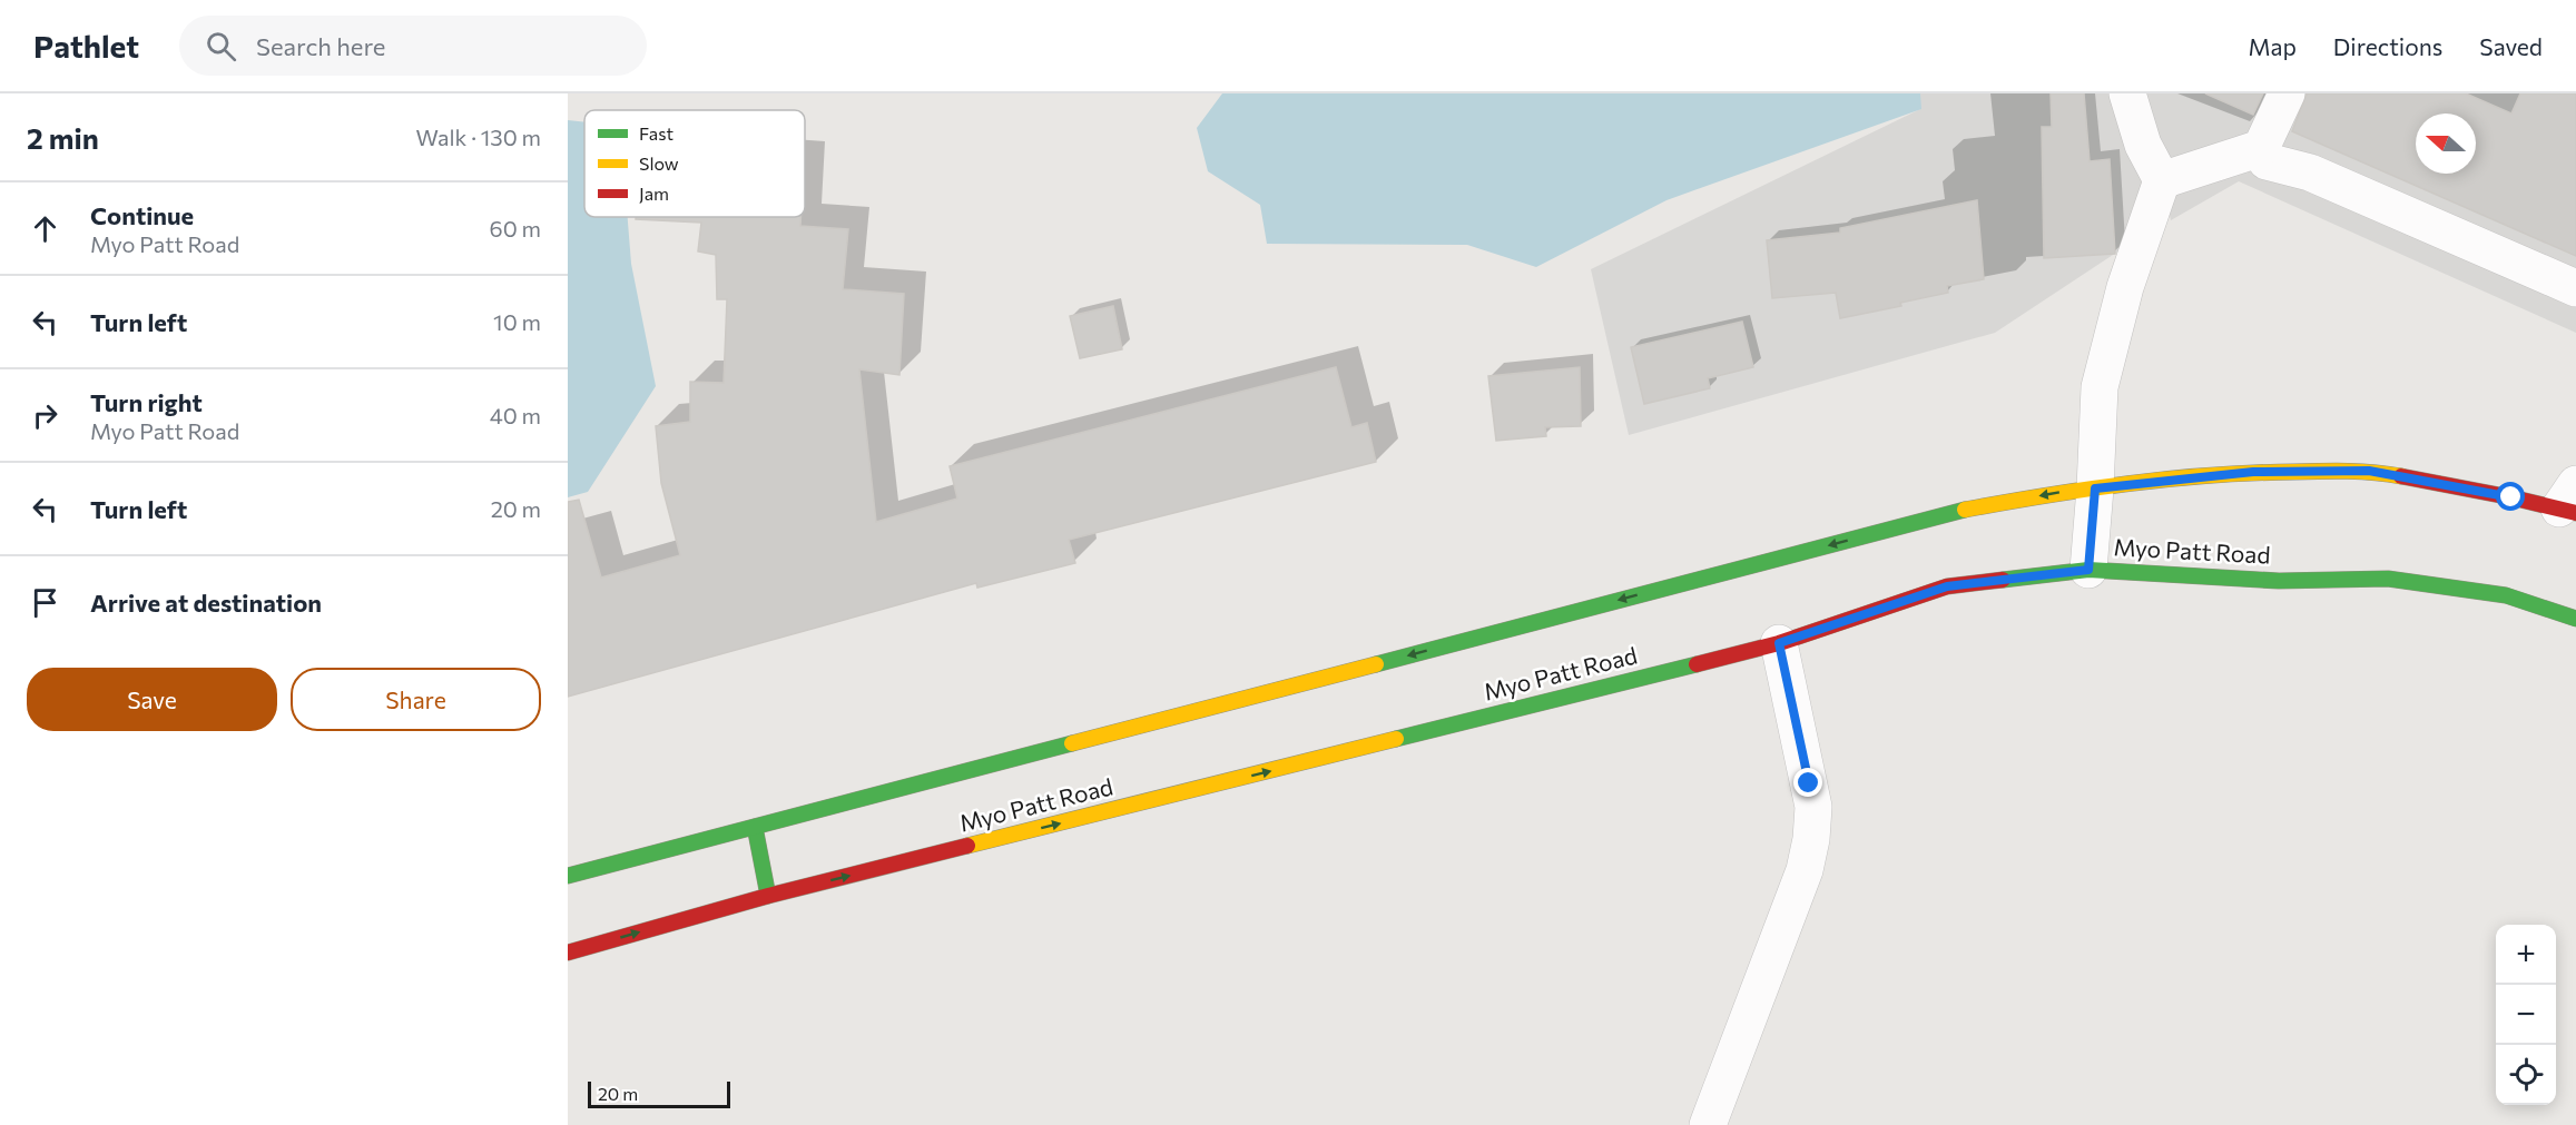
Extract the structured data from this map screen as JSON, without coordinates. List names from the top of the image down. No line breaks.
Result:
{"streets":{"main road":["Myo Patt Road"]},"legend":["Fast","Slow","Jam"],"scale_bar":"20 m","north":"left","page":{"header":"Pathlet","search":"Search here","nav":["Map","Directions","Saved"],"heading":["2 min","Walk · 130 m"],"list":[["Continue","Myo Patt Road","60 m"],["Turn left","10 m"],["Turn right","Myo Patt Road","40 m"],["Turn left","20 m"],"Arrive at destination"],"buttons":["Save","Share"],"map_buttons":["+","−"],"scale":"20 m"}}
